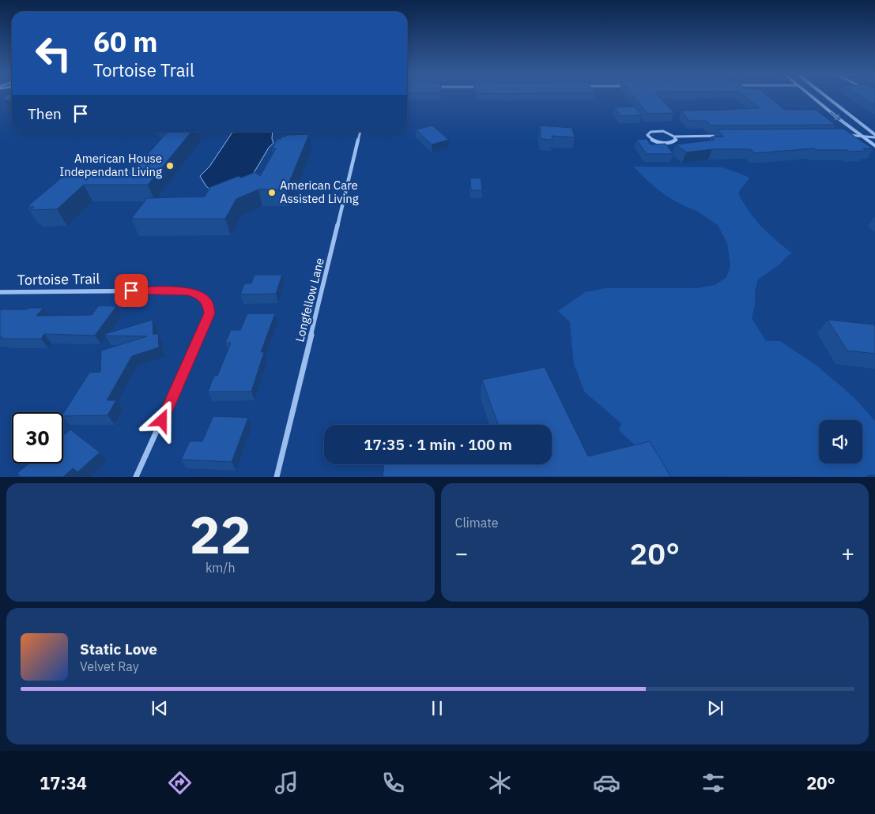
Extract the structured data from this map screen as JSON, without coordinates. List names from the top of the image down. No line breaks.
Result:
{"streets":{"street":["Tortoise Trail","Longfellow Lane"]},"places":["American House Independant Living","American Care Assisted Living"],"page":{"turn":["60 m","Tortoise Trail"],"then":"Then","limit":"30","trip":"17:35 · 1 min · 100 m","tile":[["22","km/h"],"Climate"],"heat":["−","20°","+"],"song":["Static Love","Velvet Ray"],"tabs":["17:34","20°"]}}
